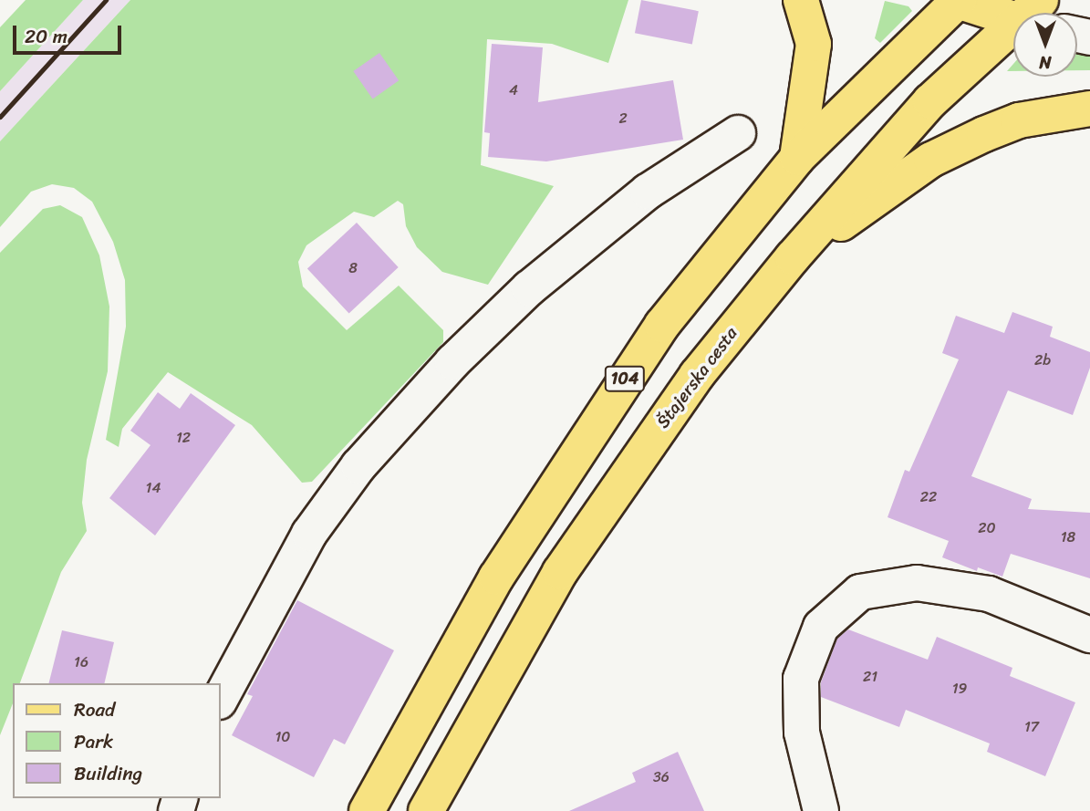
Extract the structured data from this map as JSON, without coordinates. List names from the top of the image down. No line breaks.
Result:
{"streets":{"main road":["Štajerska cesta","104"]},"house_numbers":["4","2","8","2b","12","14","22","20","18","16","21","19","17","10","36"],"legend":["Road","Park","Building"],"scale_bar":"20 m","north":"bottom"}
